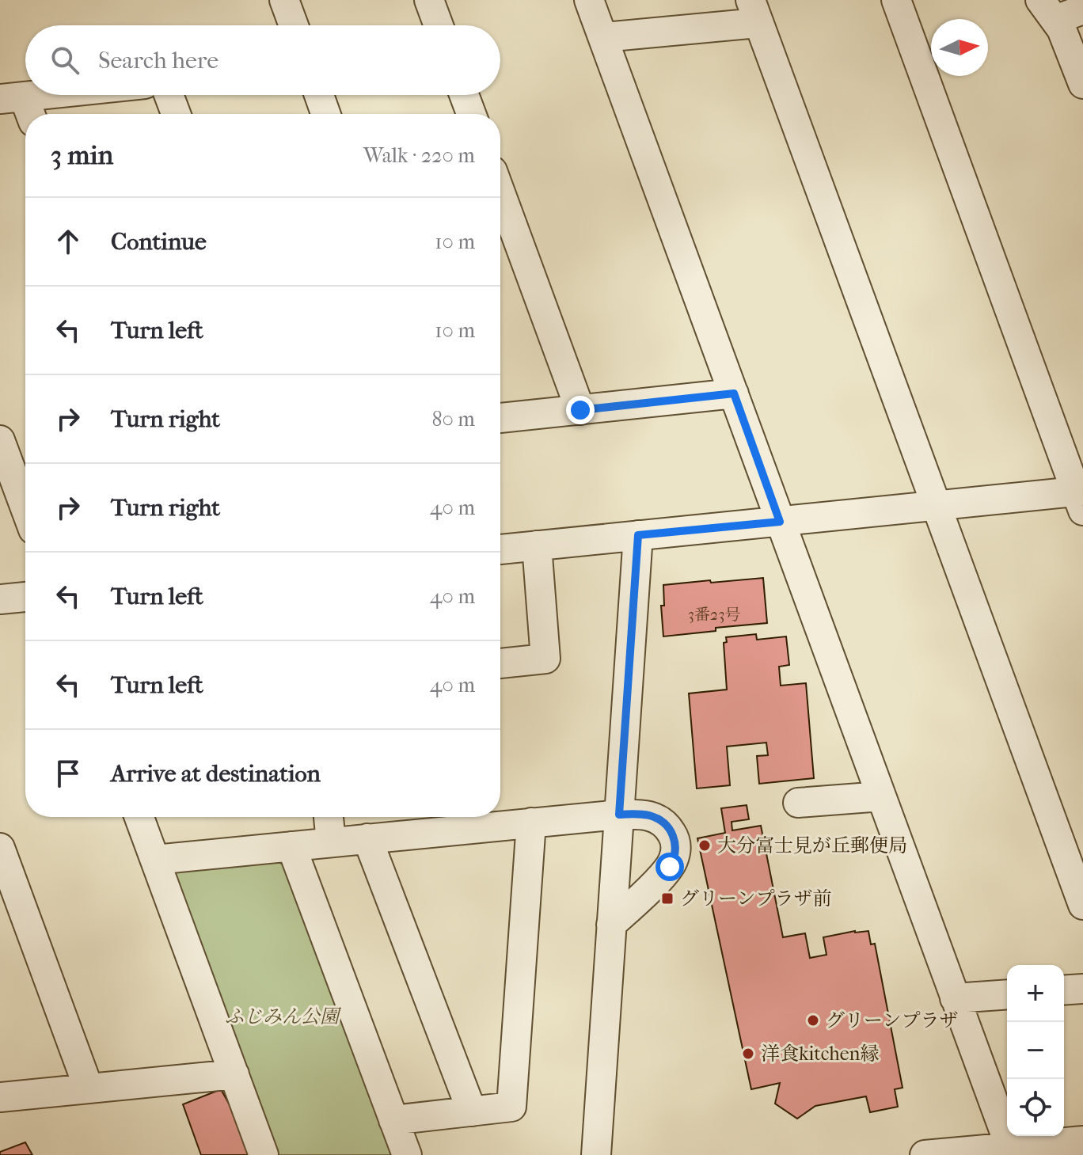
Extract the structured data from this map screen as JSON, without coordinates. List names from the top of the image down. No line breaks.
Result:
{"parks":["ふじみん公園"],"places":{"other":["大分富士見が丘郵便局","グリーンプラザ","洋食kitchen縁"],"transit":["グリーンプラザ前"]},"house_numbers":["3番23号"],"north":"right","page":{"search":"Search here","heading":["3 min","Walk · 220 m"],"list":[["Continue","10 m"],["Turn left","10 m"],["Turn right","80 m"],["Turn right","40 m"],["Turn left","40 m"],["Turn left","40 m"],"Arrive at destination"],"map_buttons":["+","−"]}}
